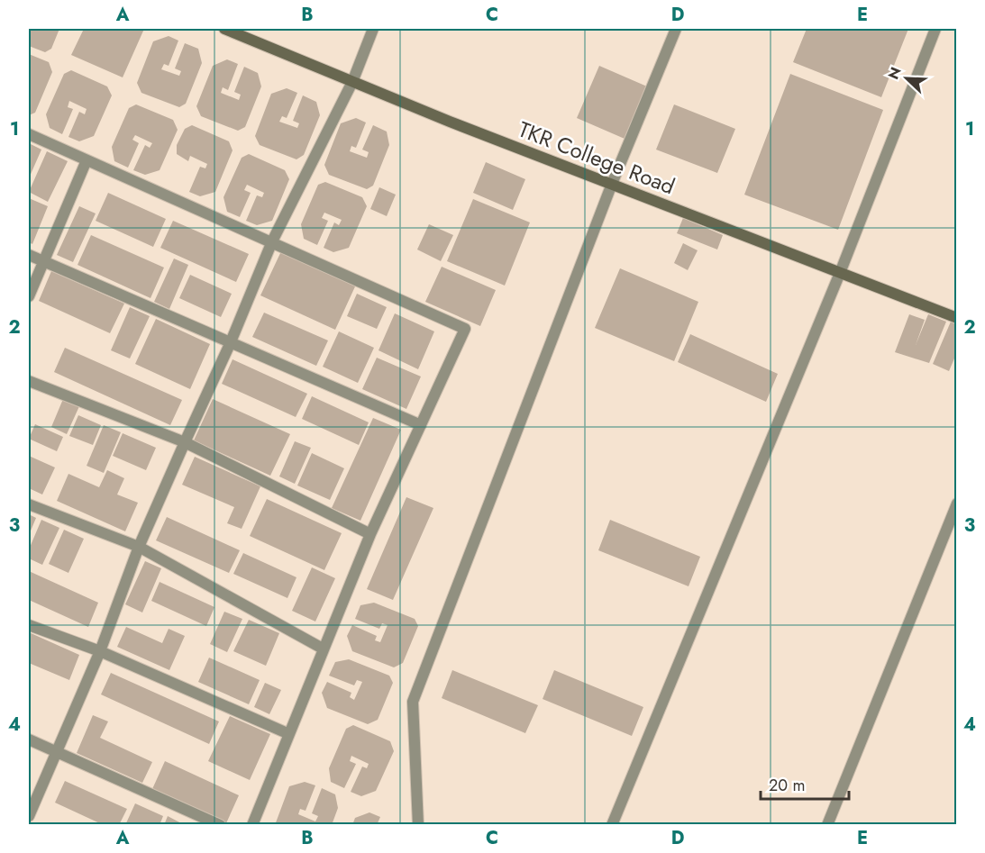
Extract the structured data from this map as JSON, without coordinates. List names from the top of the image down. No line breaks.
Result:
{"streets":{"street":["TKR College Road"]},"scale_bar":"20 m","north":"top left","grid":{"columns":["A","B","C","D","E"],"rows":["1","2","3","4"]}}
